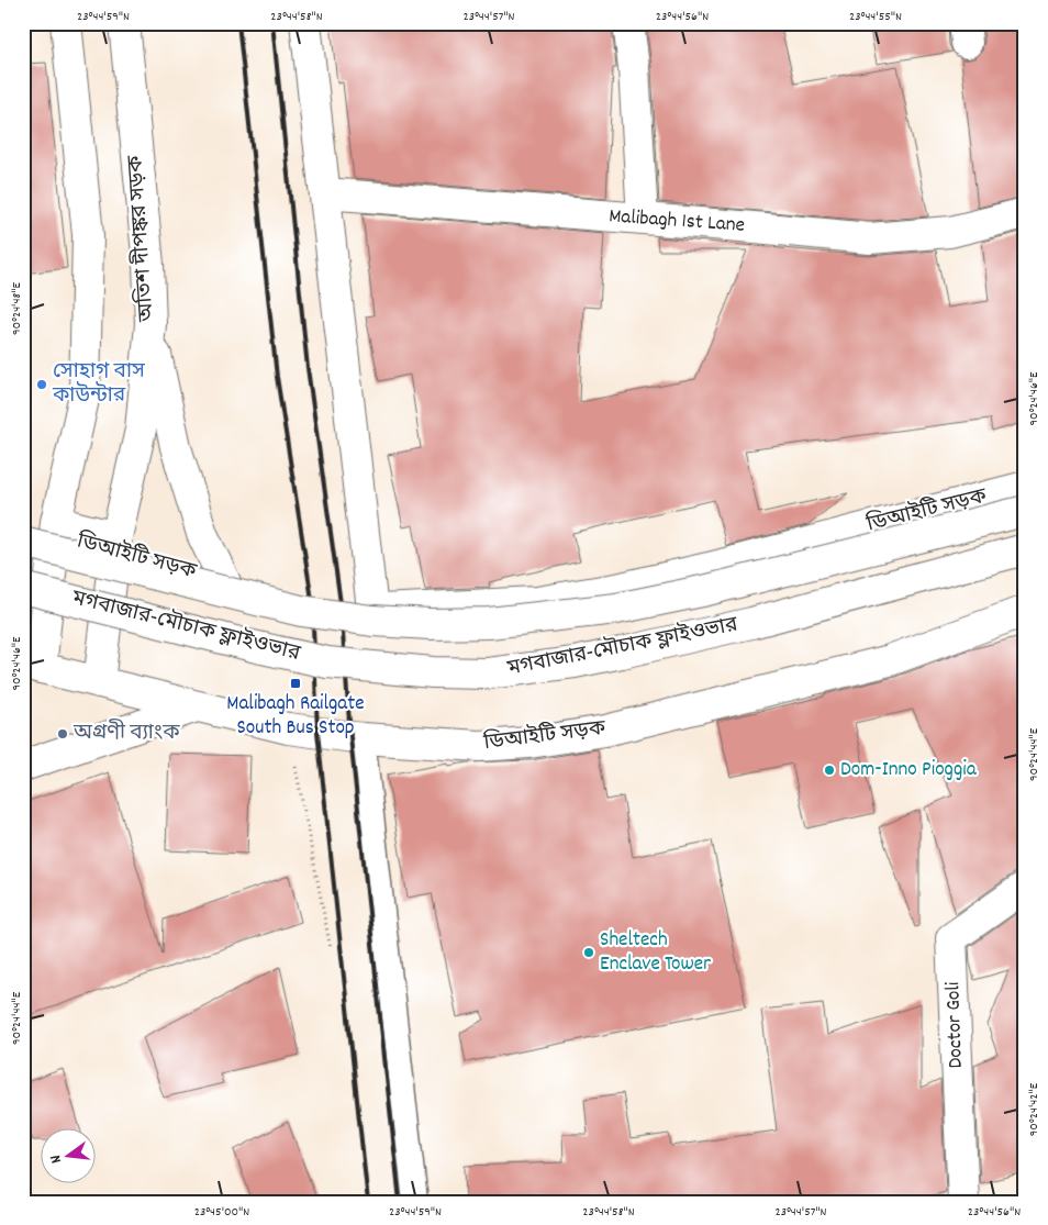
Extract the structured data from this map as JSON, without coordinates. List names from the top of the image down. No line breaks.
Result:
{"streets":{"main road":["Malibagh 1st Lane","অতিশ দীপঙ্কর সড়ক","ডিআইটি সড়ক","মগবাজার-মৌচাক ফ্লাইওভার","Doctor Goli"]},"crossings":[["অতিশ দীপঙ্কর সড়ক","ডিআইটি সড়ক"]],"places":{"other":["সোহাগ বাস কাউন্টার","অগ্রণী ব্যাংক","Dom-Inno Pioggia","Sheltech Enclave Tower"],"transit":["Malibagh Railgate South Bus Stop"]},"north":"left","coordinates":["23°44'59\"N","23°44'58\"N","23°44'57\"N","23°44'56\"N","23°44'55\"N","90°24'48\"E","90°24'46\"E","90°24'44\"E","90°24'42\"E","23°45'00\"N"]}
